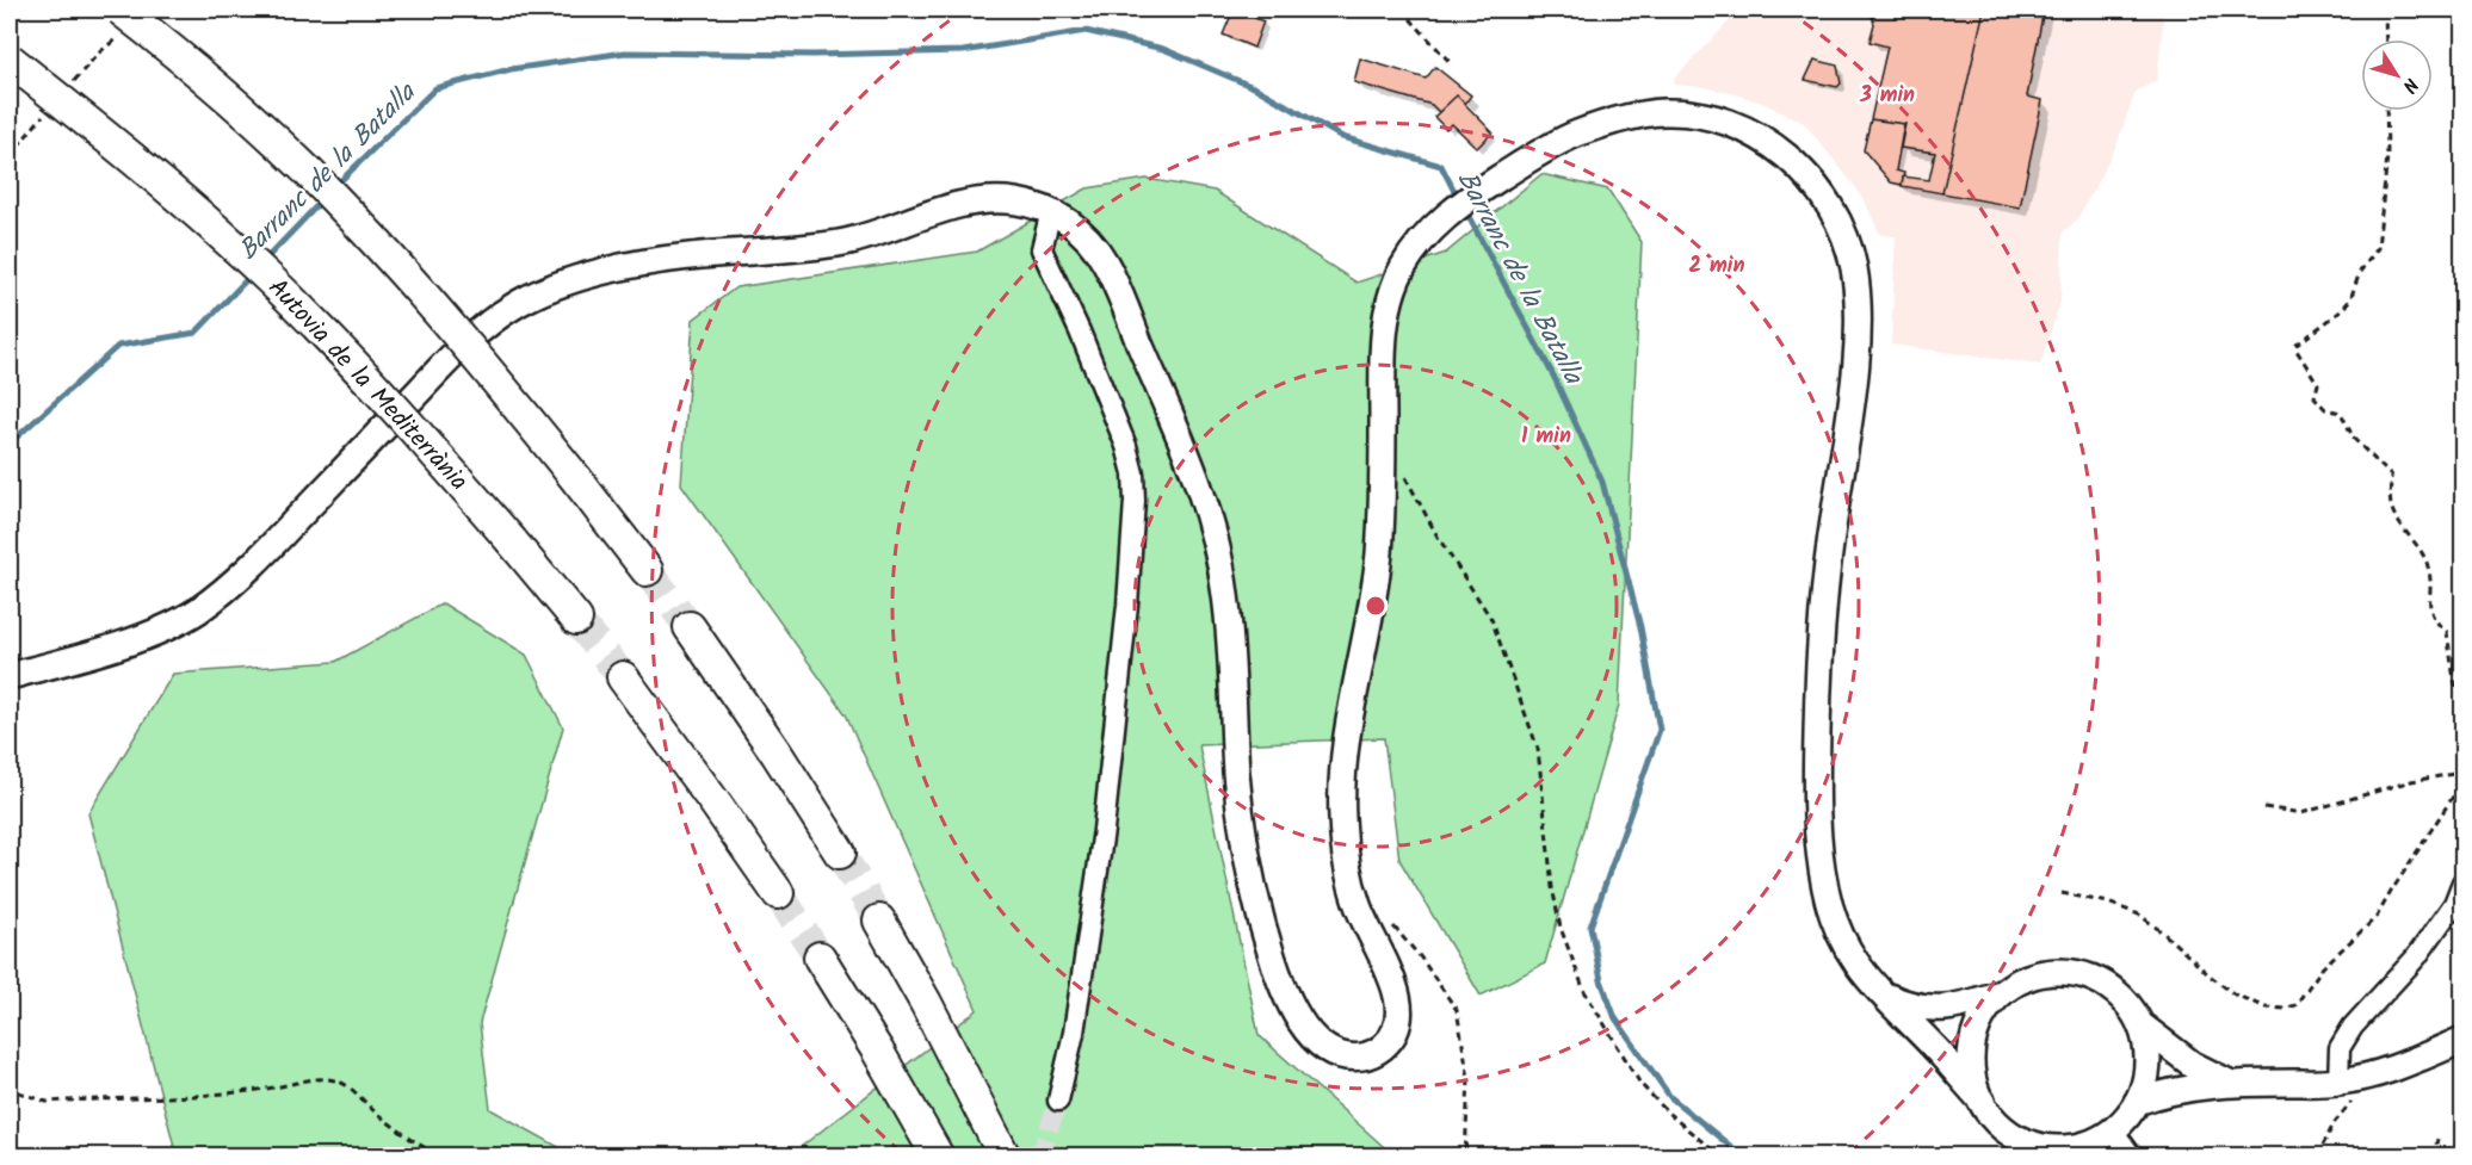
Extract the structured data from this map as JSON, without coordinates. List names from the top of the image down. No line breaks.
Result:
{"streets":{"highway":["Autovia de la Mediterrània"]},"water":["Barranc de la Batalla"],"north":"bottom right","rings":["3 min","2 min","1 min"]}
